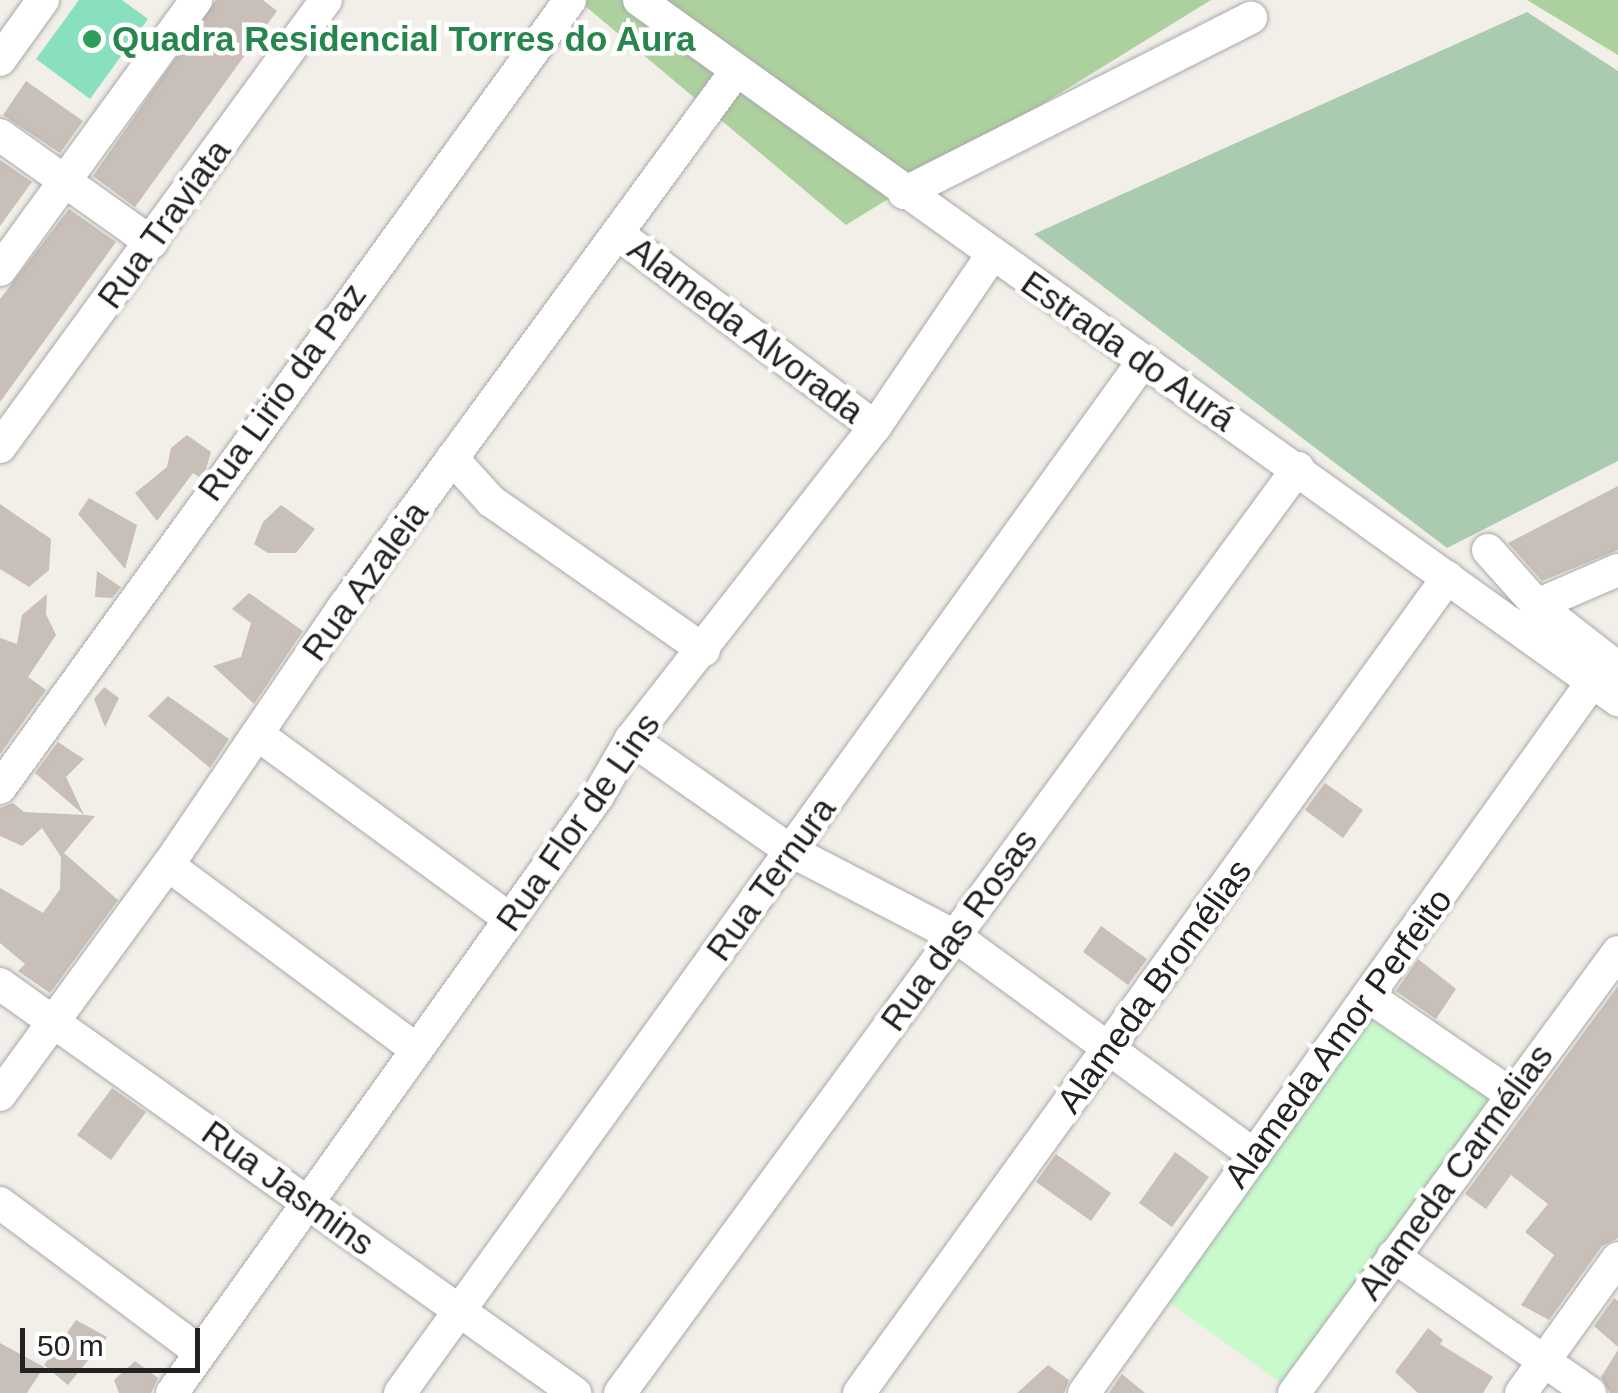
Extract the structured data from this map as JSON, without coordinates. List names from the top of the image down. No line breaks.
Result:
{"streets":{"street":["Rua Traviata","Alameda Alvorada","Estrada do Aurá","Rua Lirio da Paz","Rua Azaleia","Rua Flor de Lins","Rua Ternura","Rua das Rosas","Alameda Bromélias","Alameda Amor Perfeito","Alameda Carmélias","Rua Jasmins"]},"crossings":[["Alameda Alvorada","Rua Azaleia"],["Alameda Alvorada","Rua Flor de Lins"],["Estrada do Aurá","Rua Azaleia"],["Estrada do Aurá","Rua Flor de Lins"],["Estrada do Aurá","Rua Ternura"],["Estrada do Aurá","Rua das Rosas"],["Estrada do Aurá","Alameda Bromélias"],["Estrada do Aurá","Alameda Amor Perfeito"],["Rua Azaleia","Rua Jasmins"],["Rua Flor de Lins","Rua Jasmins"],["Rua Ternura","Rua Jasmins"]],"places":["Quadra Residencial Torres do Aura"],"scale_bar":"50 m"}
